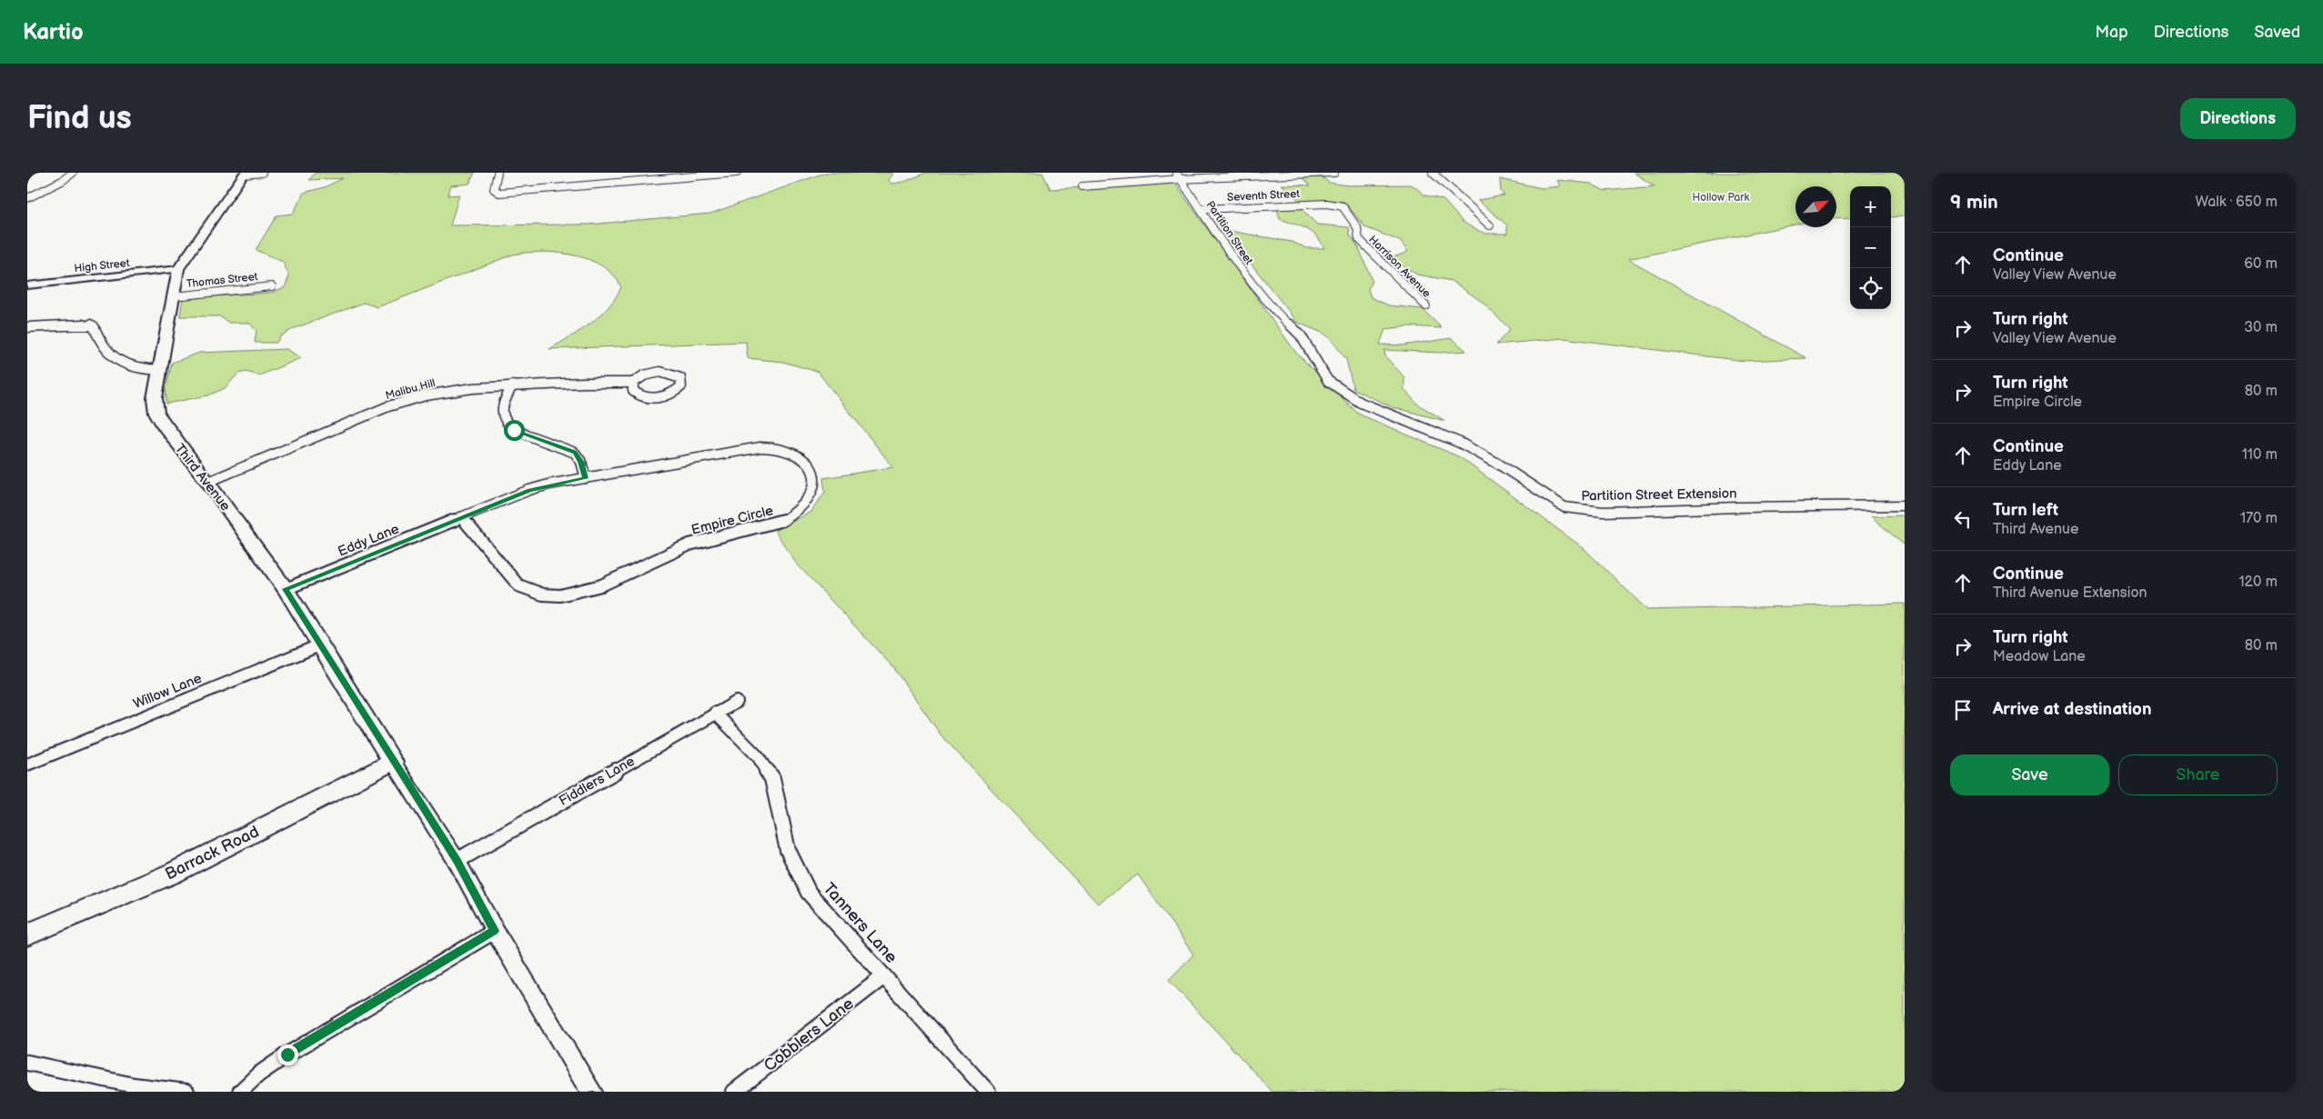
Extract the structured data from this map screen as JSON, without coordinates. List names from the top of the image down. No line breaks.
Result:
{"streets":{"main road":["Third Avenue","Barrack Road"],"street":["Seventh Street","Partition Street","High Street","Harrison Avenue","Thomas Street","Malibu Hill","Partition Street Extension","Empire Circle","Eddy Lane","Willow Lane","Fiddlers Lane","Tanners Lane","Cobblers Lane"]},"crossings":[["Seventh Street","Partition Street"],["Seventh Street","Harrison Avenue"],["Partition Street","Partition Street Extension"],["High Street","Third Avenue"],["Thomas Street","Third Avenue"],["Malibu Hill","Third Avenue"],["Third Avenue","Eddy Lane"],["Third Avenue","Willow Lane"],["Third Avenue","Barrack Road"],["Empire Circle","Eddy Lane"],["Fiddlers Lane","Tanners Lane"],["Tanners Lane","Cobblers Lane"]],"parks":["Hollow Park"],"north":"top right","page":{"header":"Kartio","nav":["Map","Directions","Saved"],"buttons":["Directions",["Save","Share"]],"title":"Find us","heading":["9 min","Walk · 650 m"],"map_buttons":["+","−"],"list":[["Continue","Valley View Avenue","60 m"],["Turn right","Valley View Avenue","30 m"],["Turn right","Empire Circle","80 m"],["Continue","Eddy Lane","110 m"],["Turn left","Third Avenue","170 m"],["Continue","Third Avenue Extension","120 m"],["Turn right","Meadow Lane","80 m"],"Arrive at destination"]}}
